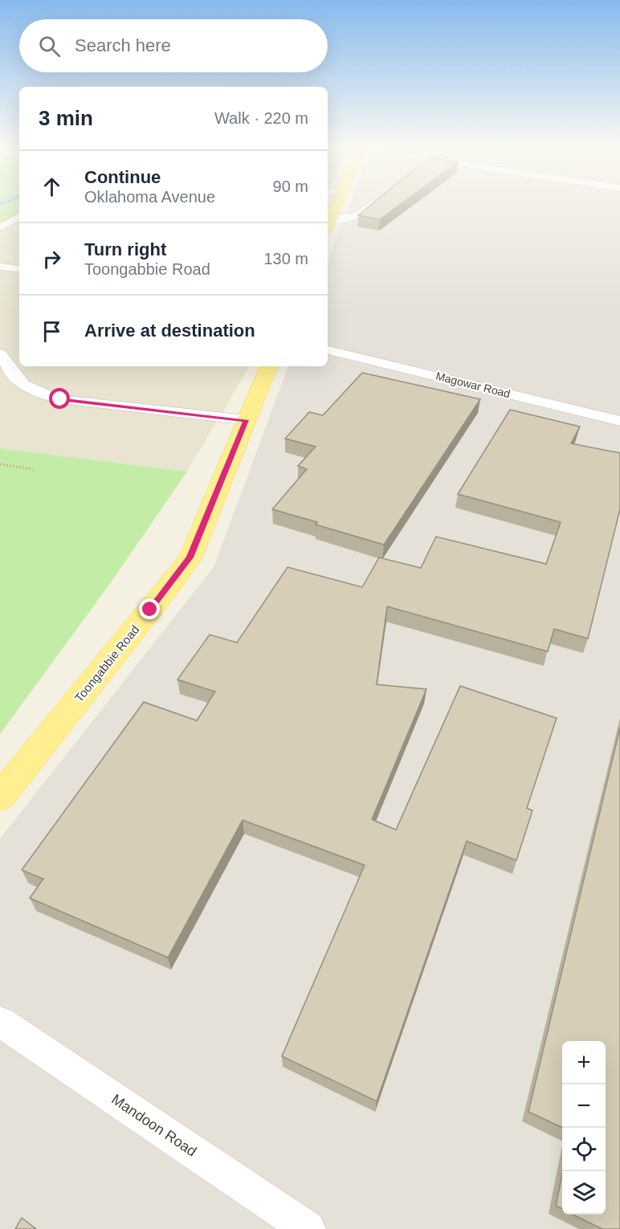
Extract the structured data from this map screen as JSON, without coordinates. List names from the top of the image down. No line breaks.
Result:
{"streets":{"main road":["Toongabbie Road"],"street":["Magowar Road","Mandoon Road"]},"page":{"search":"Search here","heading":["3 min","Walk · 220 m"],"list":[["Continue","Oklahoma Avenue","90 m"],["Turn right","Toongabbie Road","130 m"],"Arrive at destination"],"map_buttons":["+","−"]}}
